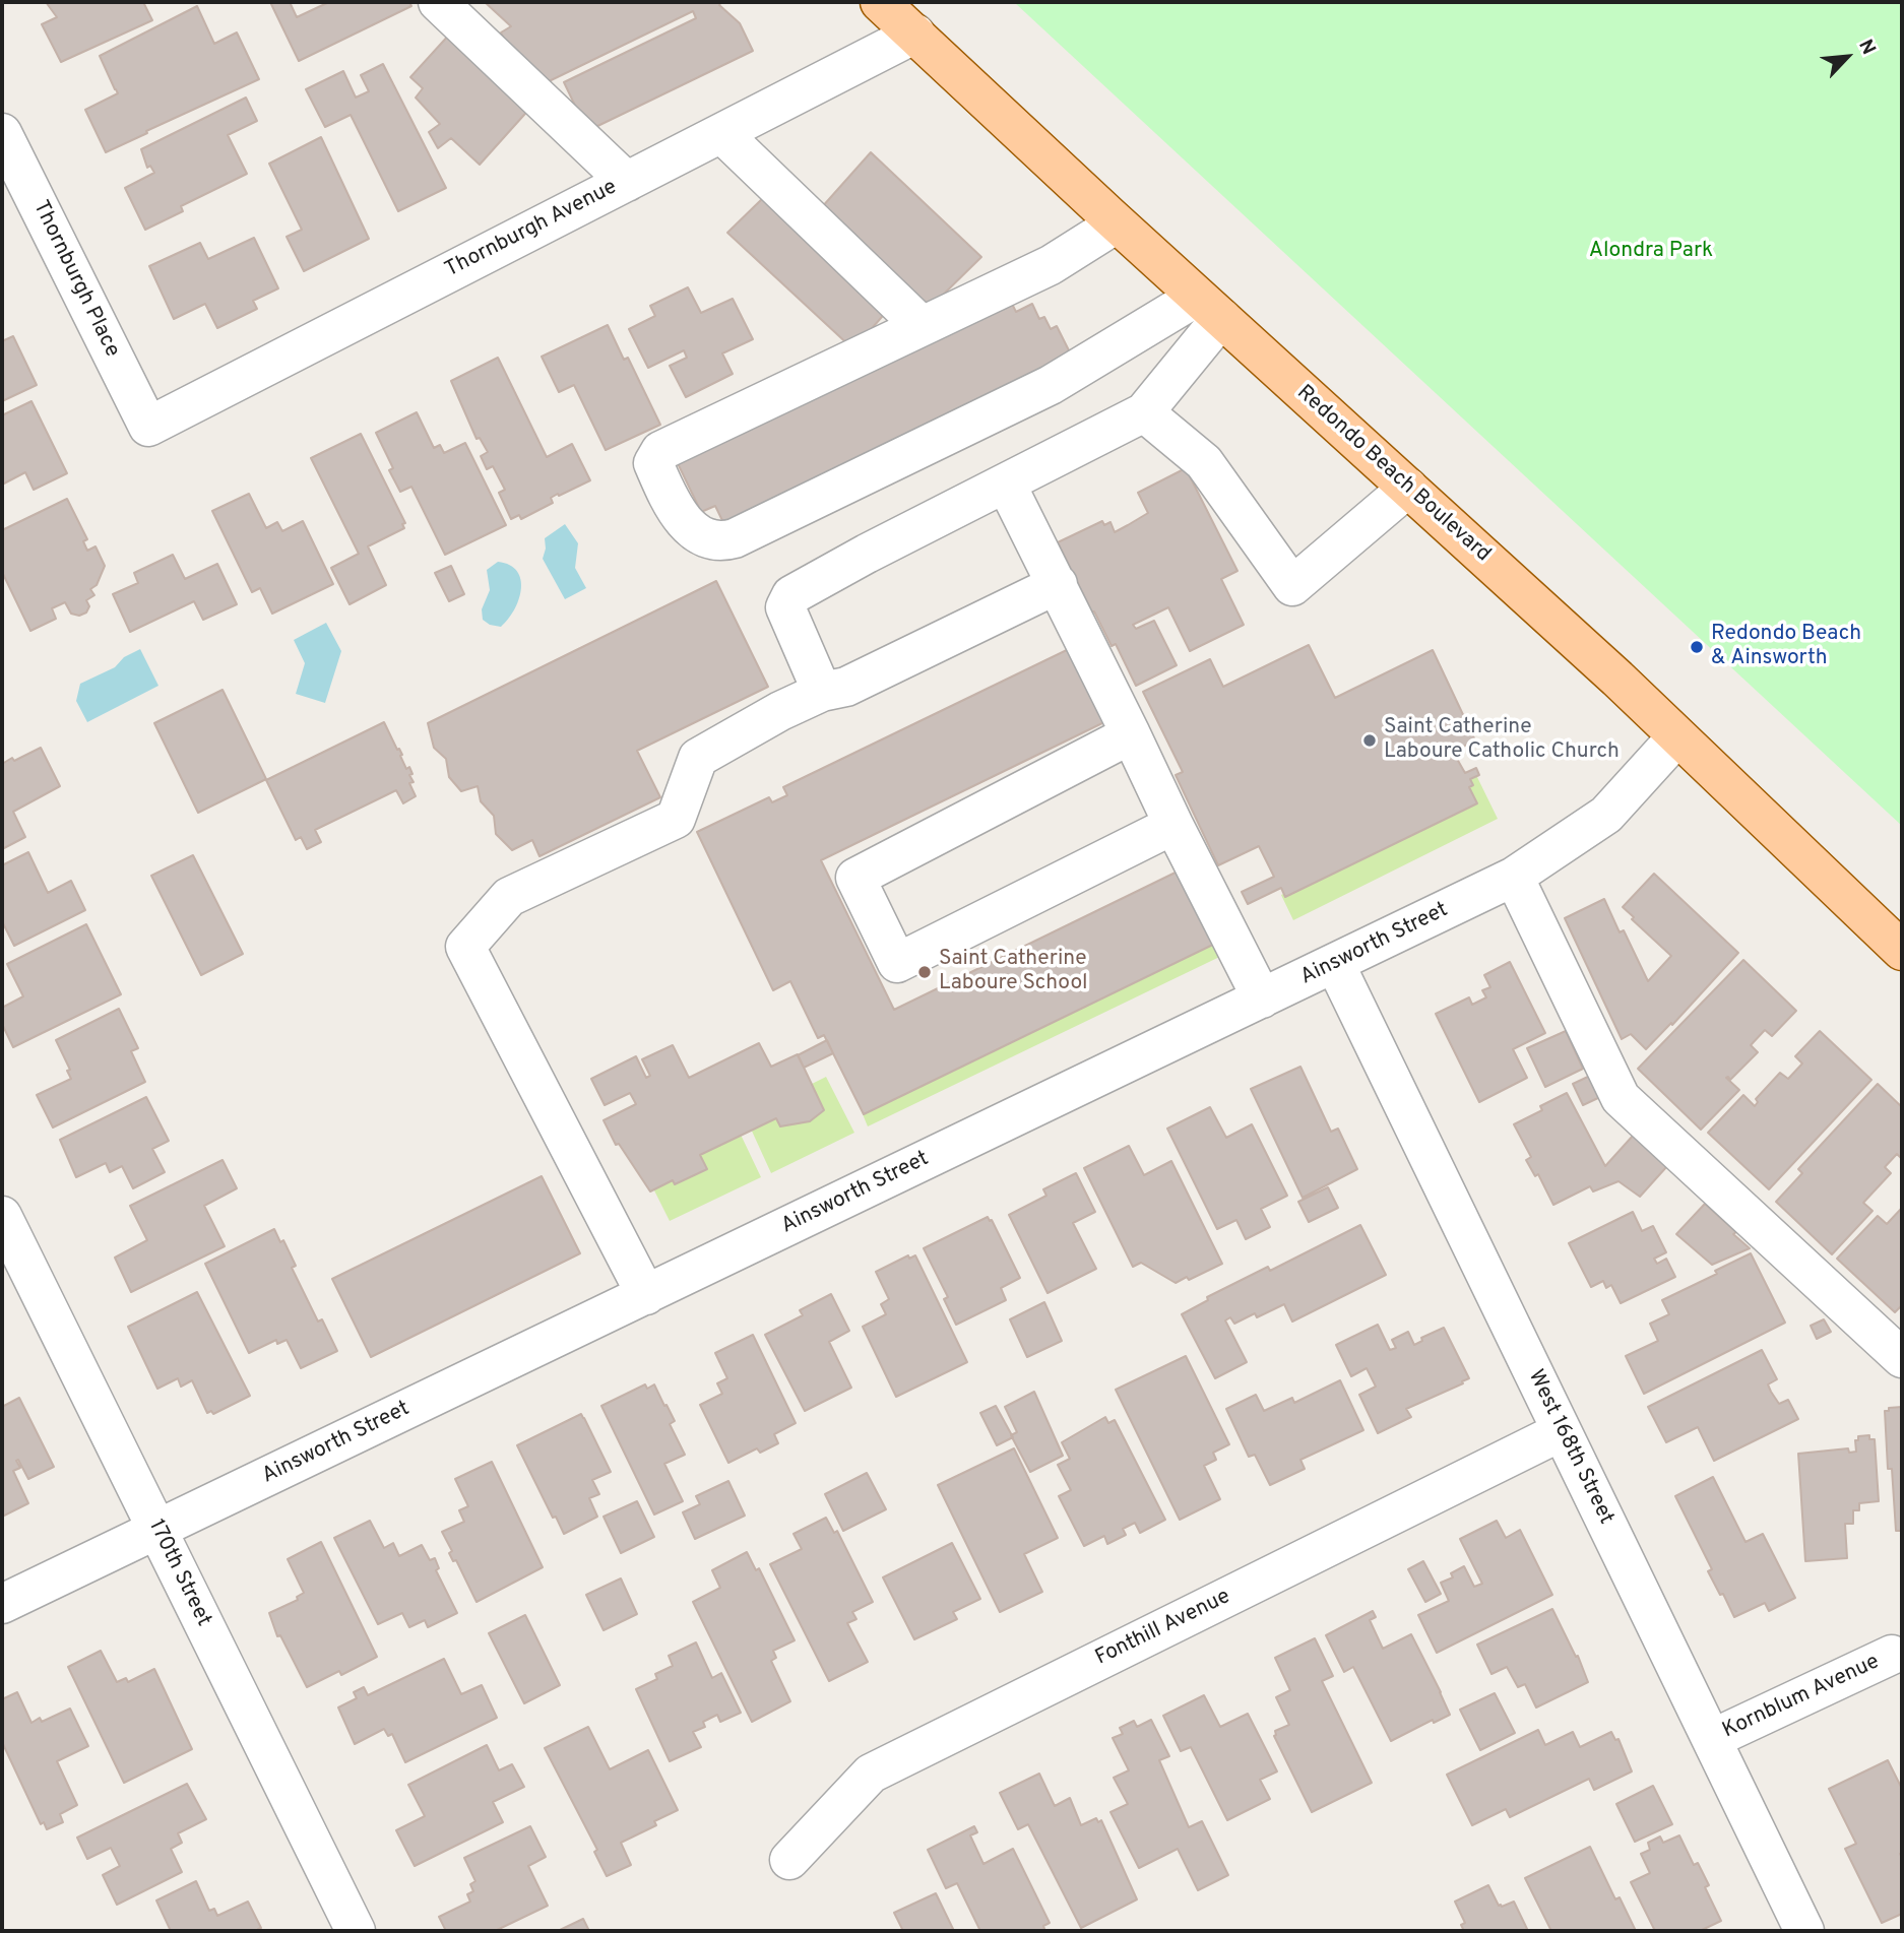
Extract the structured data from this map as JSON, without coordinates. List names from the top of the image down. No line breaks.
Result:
{"streets":{"main road":["Redondo Beach Boulevard"],"street":["Thornburgh Avenue","Thornburgh Place","Ainsworth Street","West 168th Street","170th Street","Fonthill Avenue","Kornblum Avenue"]},"crossings":[["Thornburgh Avenue","Thornburgh Place"],["Thornburgh Avenue","Redondo Beach Boulevard"],["Redondo Beach Boulevard","Ainsworth Street"],["Ainsworth Street","West 168th Street"],["Ainsworth Street","170th Street"],["West 168th Street","Fonthill Avenue"],["West 168th Street","Kornblum Avenue"]],"parks":["Alondra Park"],"places":["Redondo Beach & Ainsworth","Saint Catherine Laboure Catholic Church","Saint Catherine Laboure School"],"north":"top right"}
